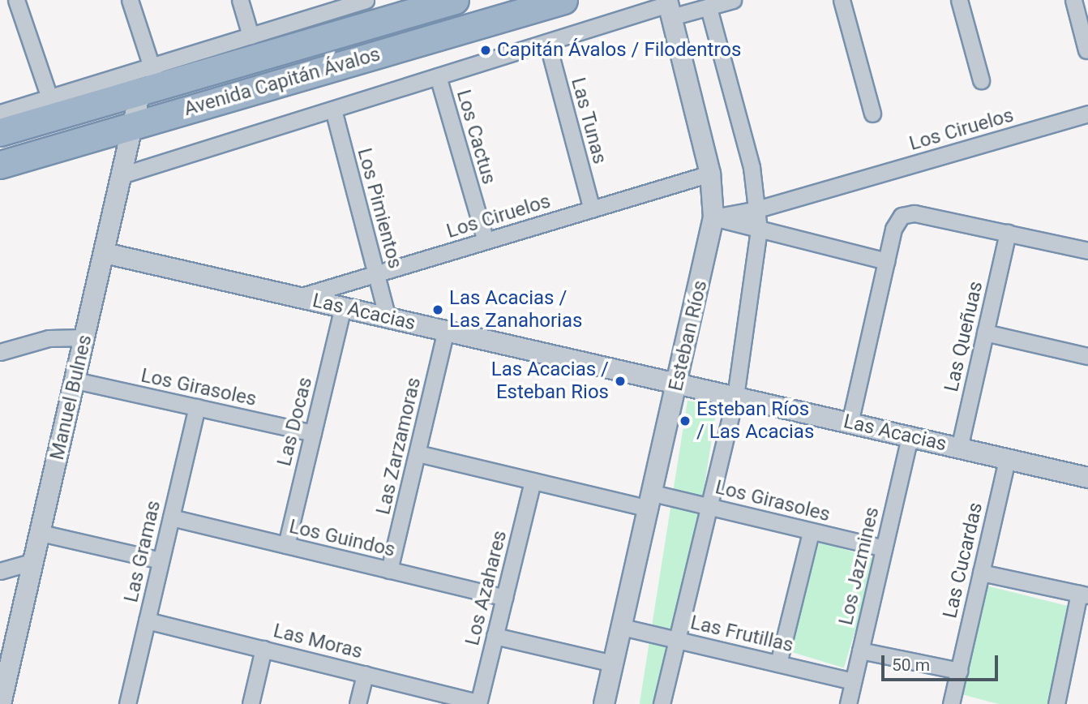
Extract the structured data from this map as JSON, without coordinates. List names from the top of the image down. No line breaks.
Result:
{"streets":{"highway":["Avenida Capitán Ávalos"],"street":["Las Tunas","Los Ciruelos","Los Cactus","Los Pimientos","Las Acacias","Esteban Ríos","Las Queñuas","Los Girasoles","Manuel Bulnes","Las Docas","Las Zarzamoras","Los Guindos","Las Gramas","Las Cucardas","Los Jazmines","Los Azahares","Las Frutillas","Las Moras"]},"crossings":[["Avenida Capitán Ávalos","Las Tunas"],["Avenida Capitán Ávalos","Los Cactus"],["Avenida Capitán Ávalos","Los Pimientos"],["Avenida Capitán Ávalos","Esteban Ríos"],["Avenida Capitán Ávalos","Manuel Bulnes"],["Las Tunas","Los Ciruelos"],["Los Ciruelos","Los Cactus"],["Los Ciruelos","Los Pimientos"],["Los Ciruelos","Las Acacias"],["Los Ciruelos","Esteban Ríos"],["Los Pimientos","Las Acacias"],["Las Acacias","Esteban Ríos"],["Las Acacias","Las Queñuas"],["Las Acacias","Manuel Bulnes"],["Las Acacias","Las Docas"],["Las Acacias","Las Zarzamoras"],["Las Acacias","Las Cucardas"],["Las Acacias","Los Jazmines"],["Esteban Ríos","Los Girasoles"],["Esteban Ríos","Las Frutillas"],["Los Girasoles","Manuel Bulnes"],["Los Girasoles","Las Docas"],["Los Girasoles","Las Zarzamoras"],["Los Girasoles","Las Gramas"],["Los Girasoles","Los Jazmines"],["Los Girasoles","Los Azahares"],["Las Docas","Los Guindos"],["Las Zarzamoras","Los Guindos"],["Los Guindos","Las Gramas"],["Los Guindos","Los Azahares"],["Las Gramas","Las Moras"],["Los Jazmines","Las Frutillas"],["Los Azahares","Las Moras"]],"places":["Capitán Ávalos / Filodentros","Las Acacias / Las Zanahorias","Las Acacias / Esteban Rios","Esteban Ríos / Las Acacias"],"scale_bar":"50 m"}
